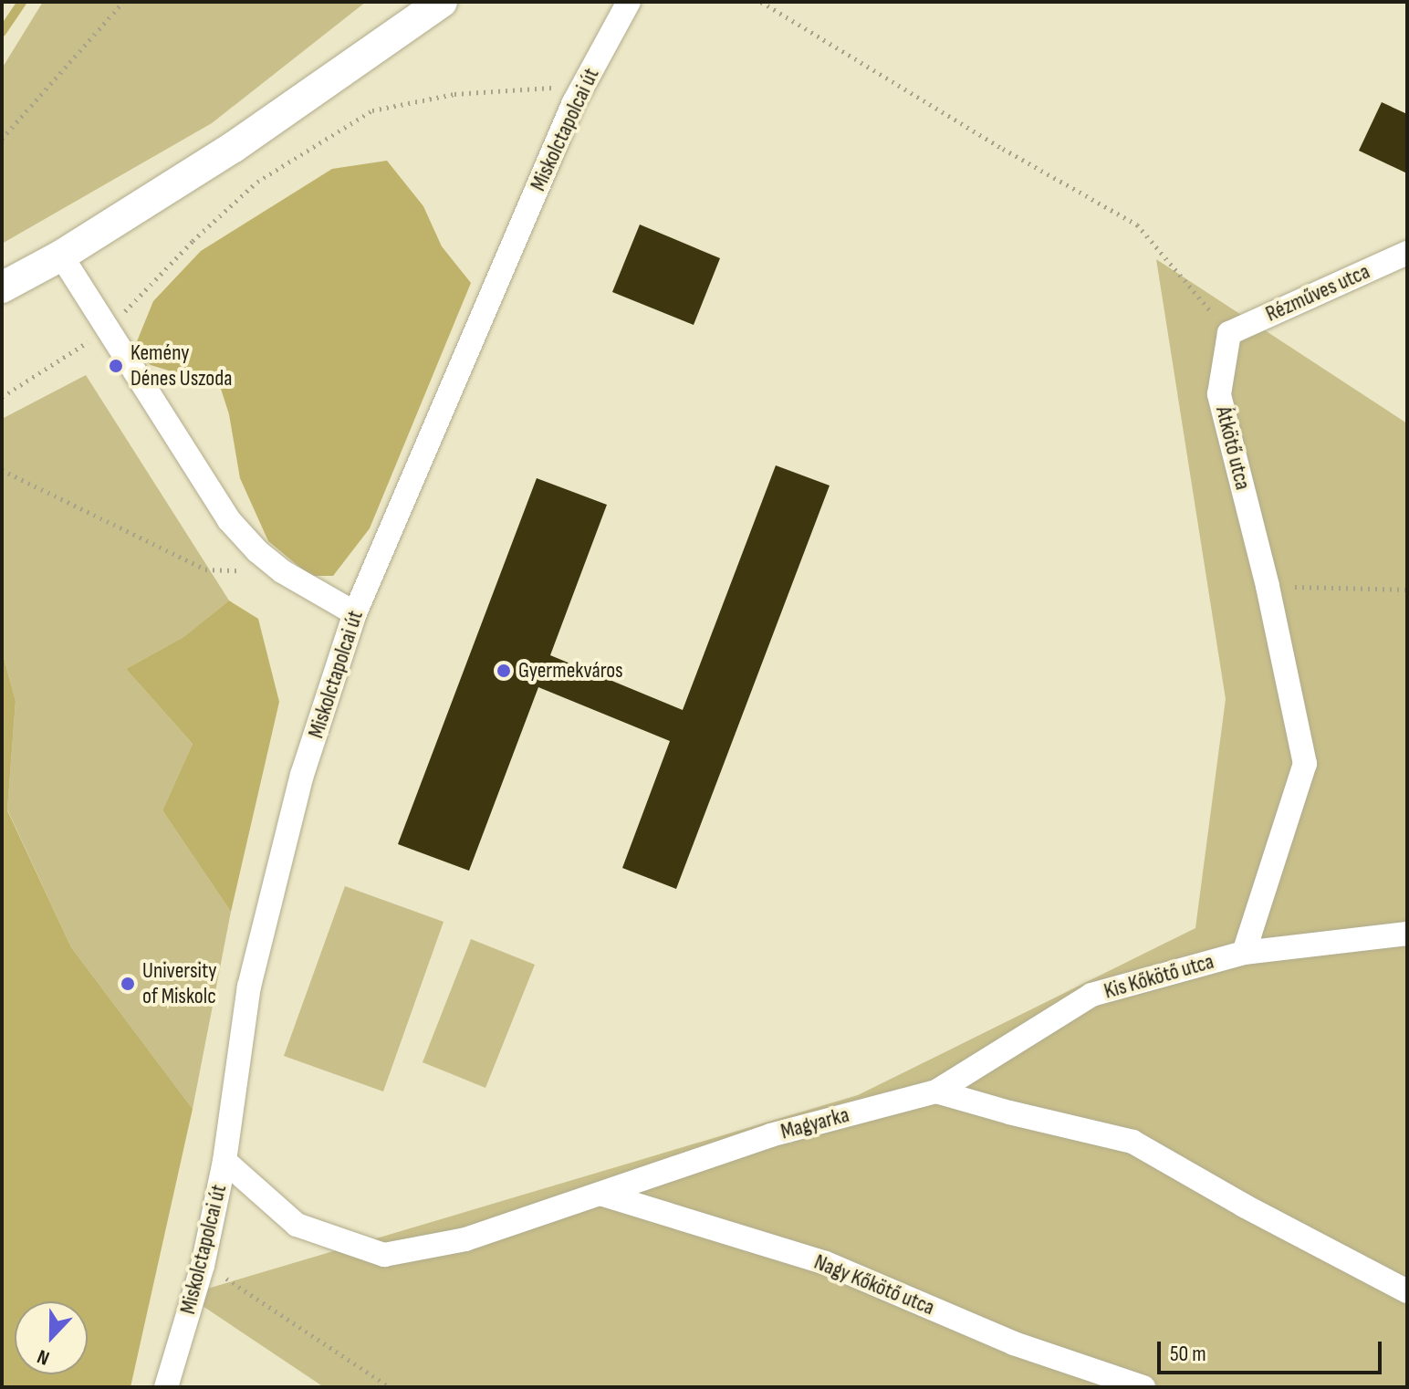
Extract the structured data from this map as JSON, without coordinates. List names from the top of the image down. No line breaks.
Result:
{"streets":{"street":["Miskolctapolcai út","Rézműves utca","Átkötő utca","Kis Kőkötő utca","Magyarka","Nagy Kőkötő utca"]},"crossings":[["Miskolctapolcai út","Magyarka"],["Rézműves utca","Átkötő utca"],["Átkötő utca","Kis Kőkötő utca"],["Kis Kőkötő utca","Magyarka"],["Magyarka","Nagy Kőkötő utca"]],"places":["Kemény Dénes Uszoda","Gyermekváros","University of Miskolc"],"scale_bar":"50 m","north":"bottom"}
